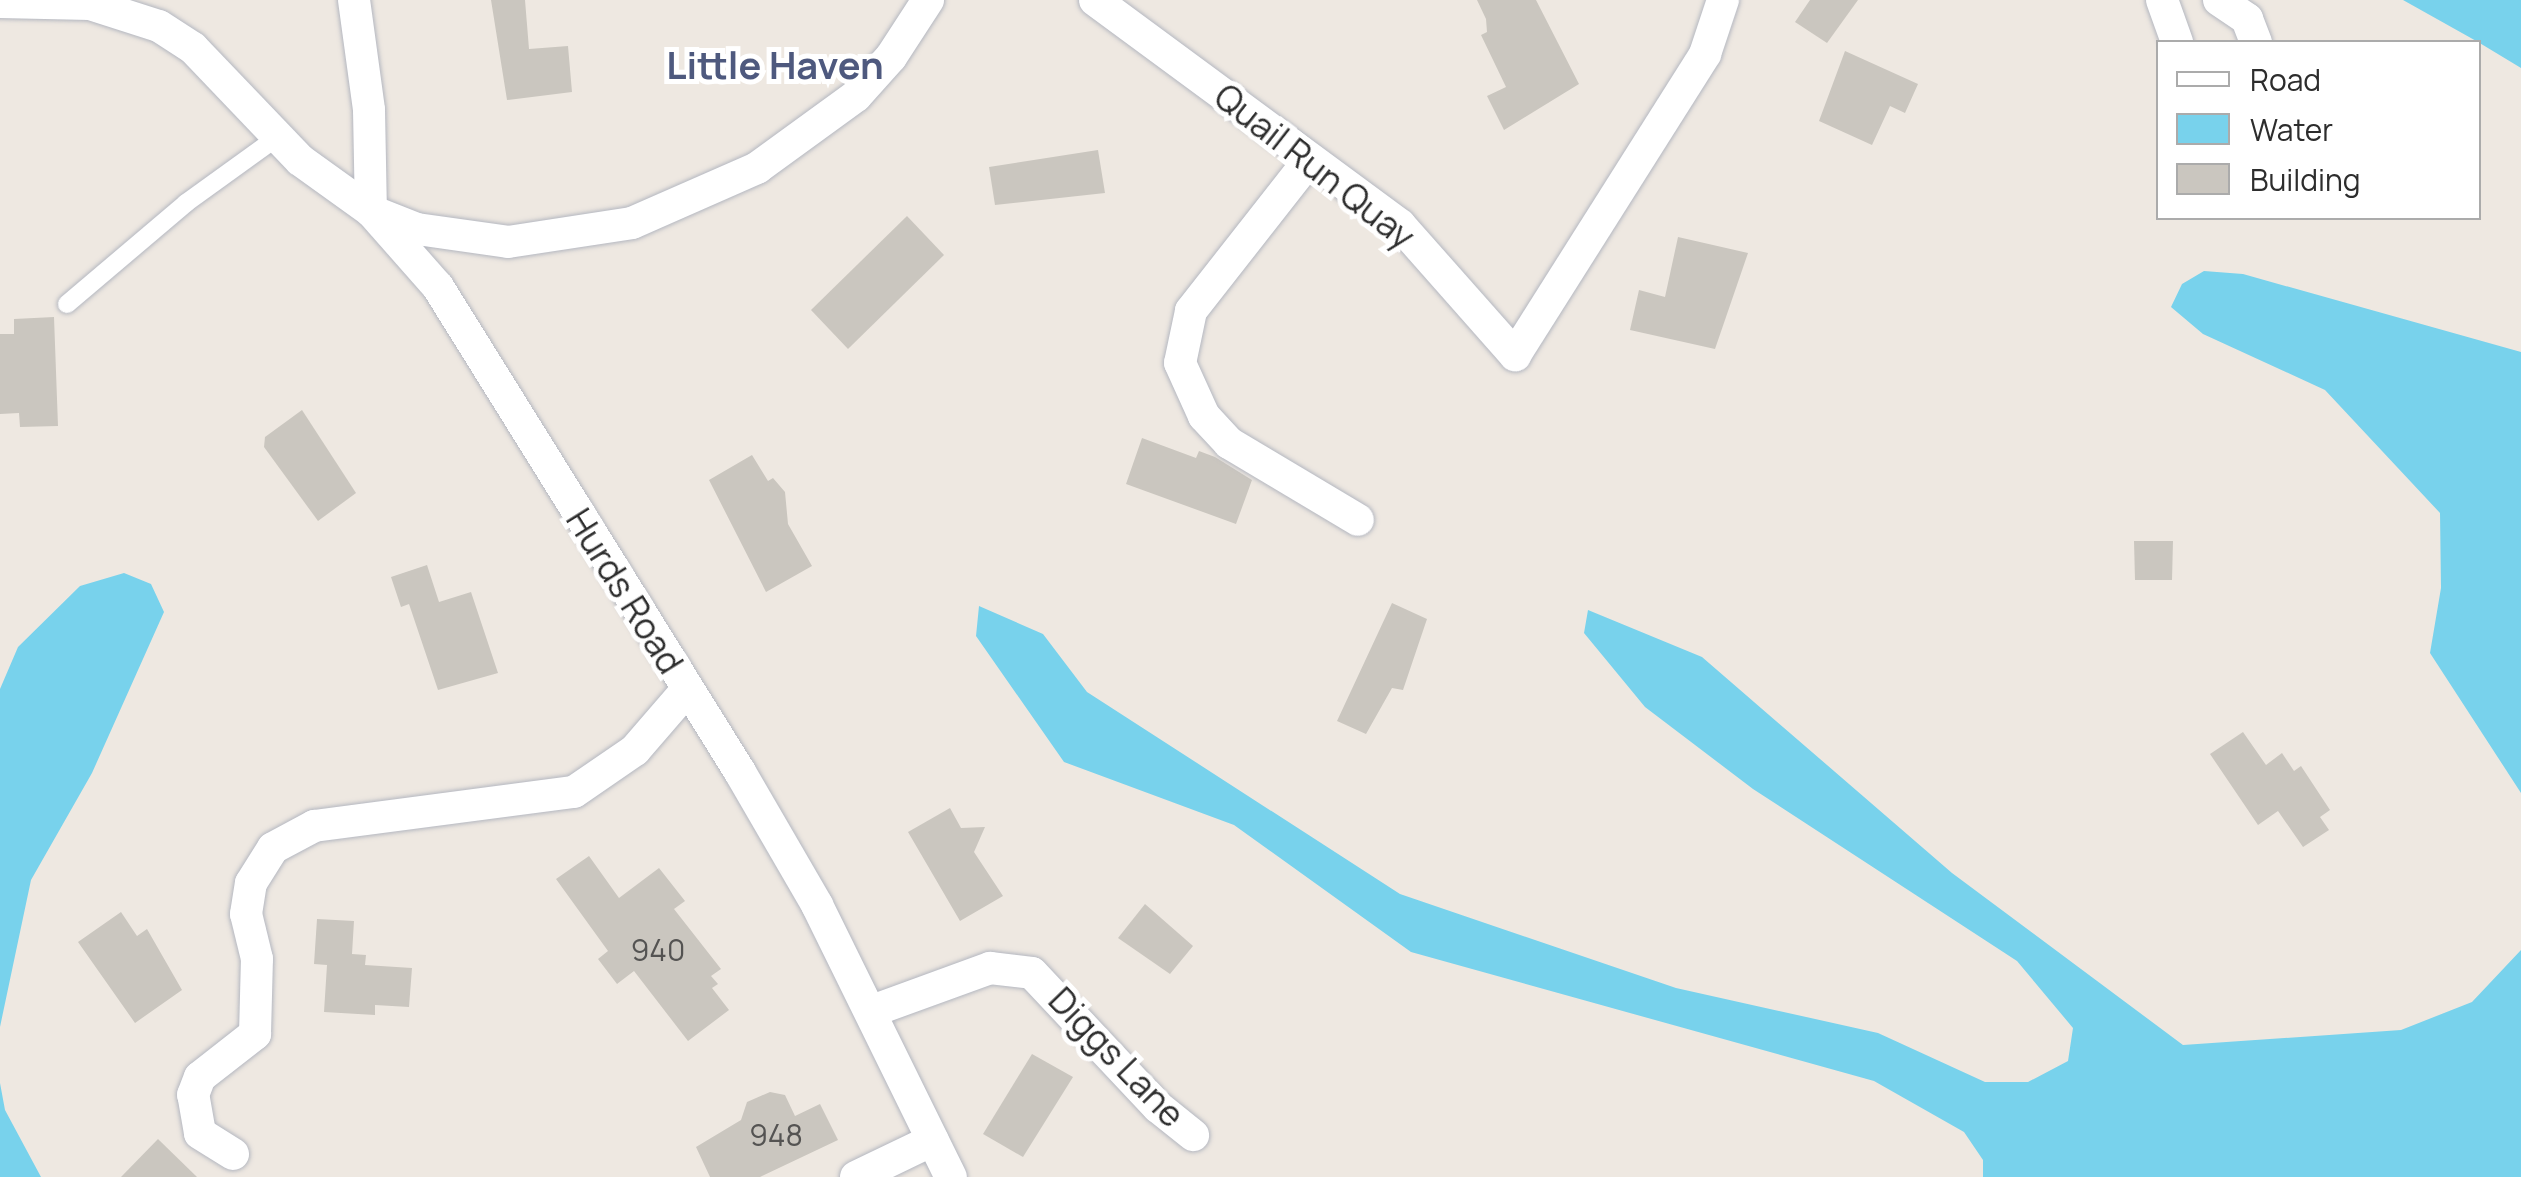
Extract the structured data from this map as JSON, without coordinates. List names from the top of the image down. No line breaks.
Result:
{"streets":{"street":["Quail Run Quay","Hurds Road","Diggs Lane"]},"crossings":[["Hurds Road","Diggs Lane"]],"districts":["Little Haven"],"house_numbers":["940","948"],"legend":["Road","Water","Building"]}
